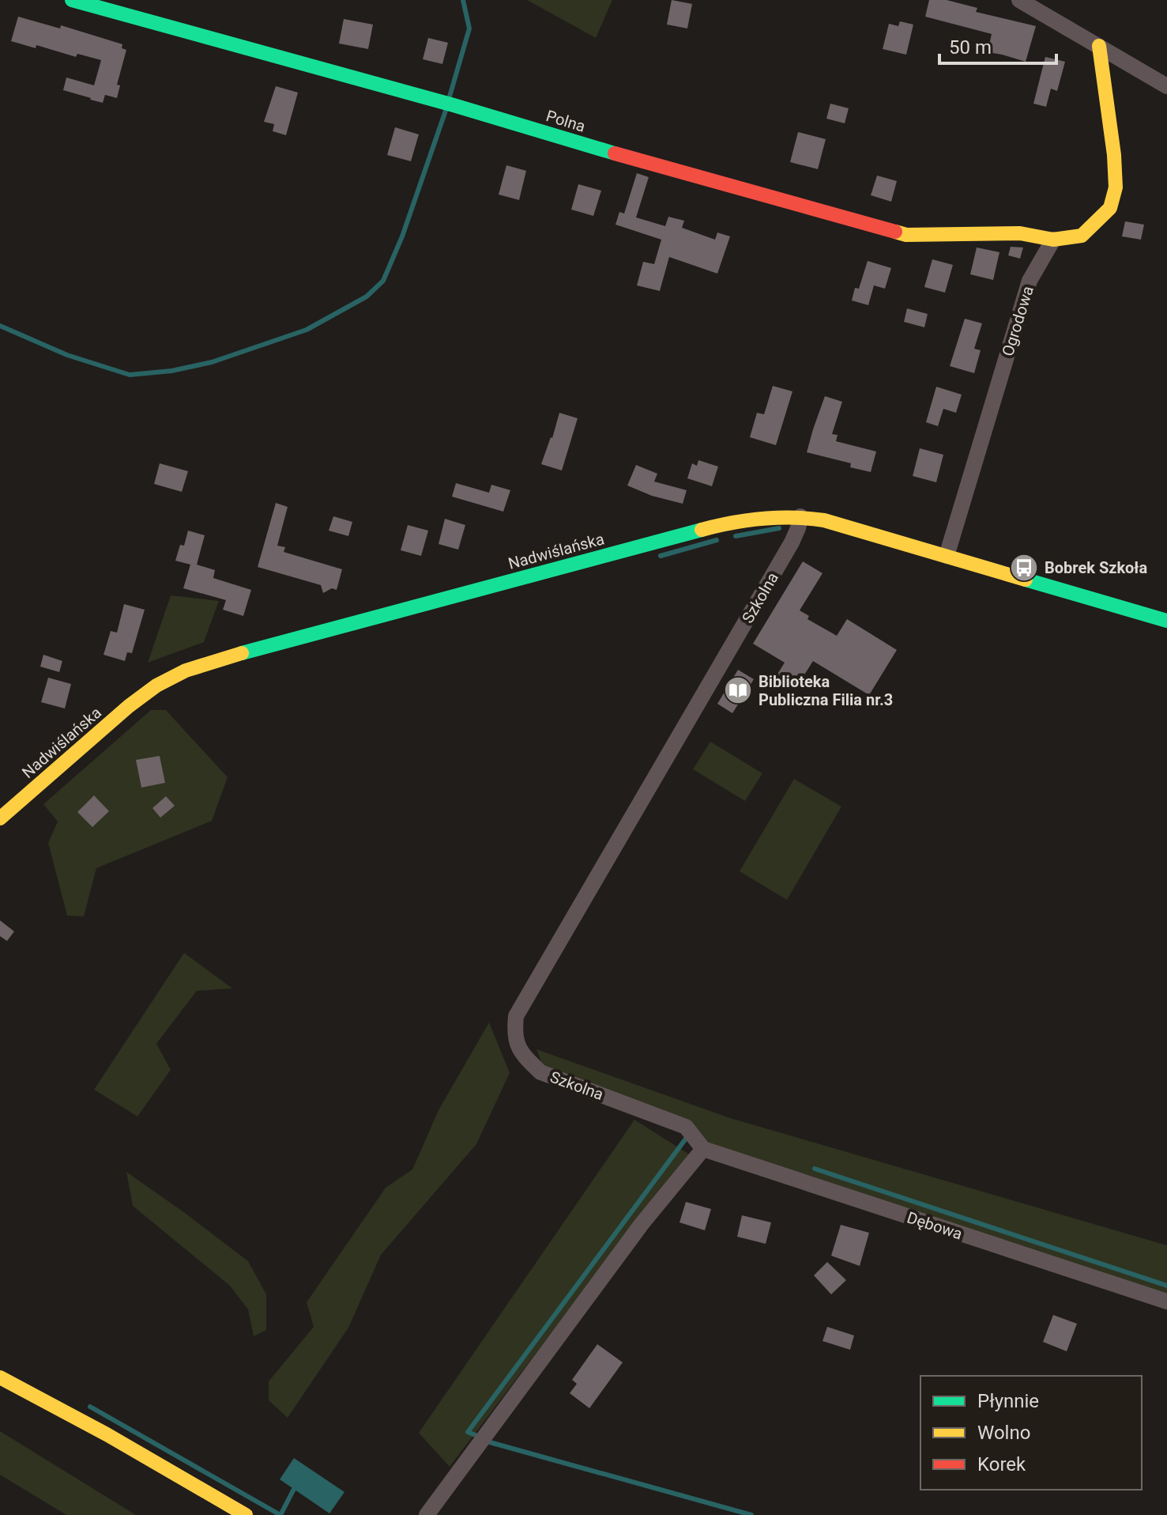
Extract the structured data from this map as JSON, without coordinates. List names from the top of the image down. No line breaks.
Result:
{"streets":{"street":["Polna","Ogrodowa","Nadwiślańska","Szkolna","Dębowa"]},"crossings":[["Polna","Ogrodowa"],["Ogrodowa","Nadwiślańska"],["Nadwiślańska","Szkolna"],["Szkolna","Dębowa"]],"places":{"bus stop":["Bobrek Szkoła"],"library":["Biblioteka Publiczna Filia nr.3"]},"legend":["Płynnie","Wolno","Korek"],"scale_bar":"50 m"}
